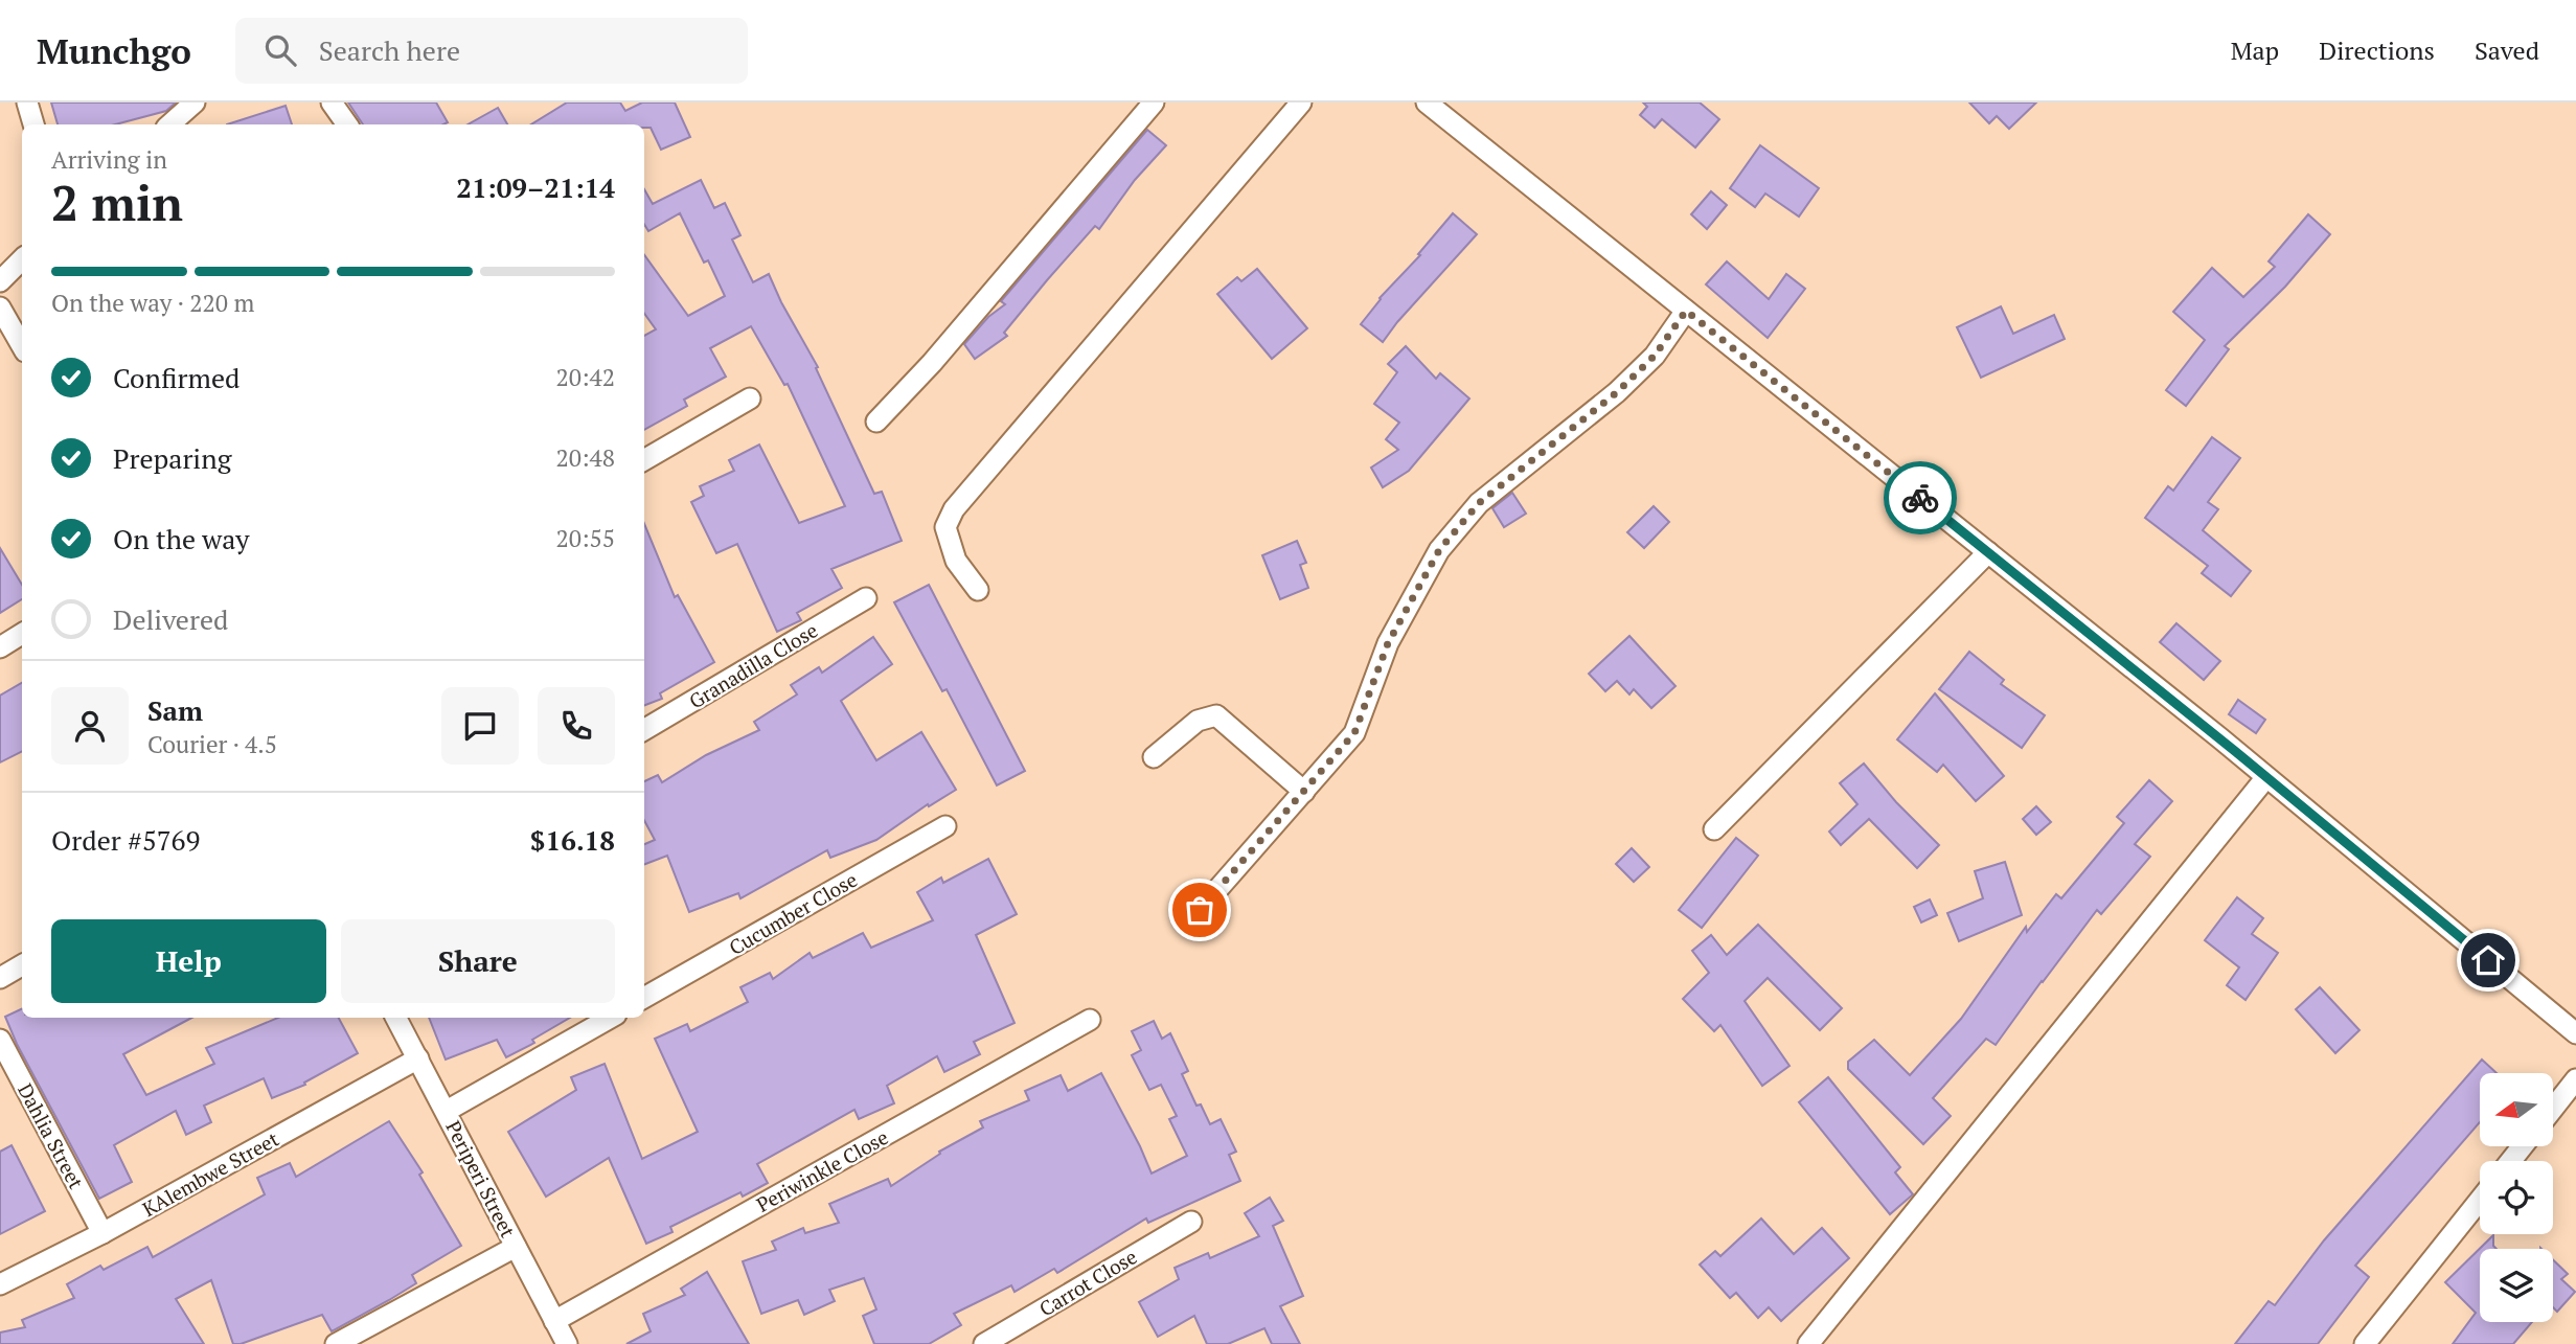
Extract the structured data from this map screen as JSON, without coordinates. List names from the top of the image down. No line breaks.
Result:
{"streets":{"street":["Granadilla Close","Cucumber Close","Dahlia Street","Periwinkle Close","KAlembwe Street","Periperi Street","Carrot Close"]},"crossings":[["Dahlia Street","KAlembwe Street"],["Periwinkle Close","Periperi Street"],["KAlembwe Street","Periperi Street"]],"north":"left","page":{"header":"Munchgo","search":"Search here","nav":["Map","Directions","Saved"],"heading":["2 min","Arriving in","21:09–21:14"],"panel":["Sam","Courier · 4.5","Order #5769","$16.18"],"bar":"On the way · 220 m","list":[["Confirmed","20:42"],["Preparing","20:48"],["On the way","20:55"],"Delivered"],"buttons":["Help","Share"]}}
